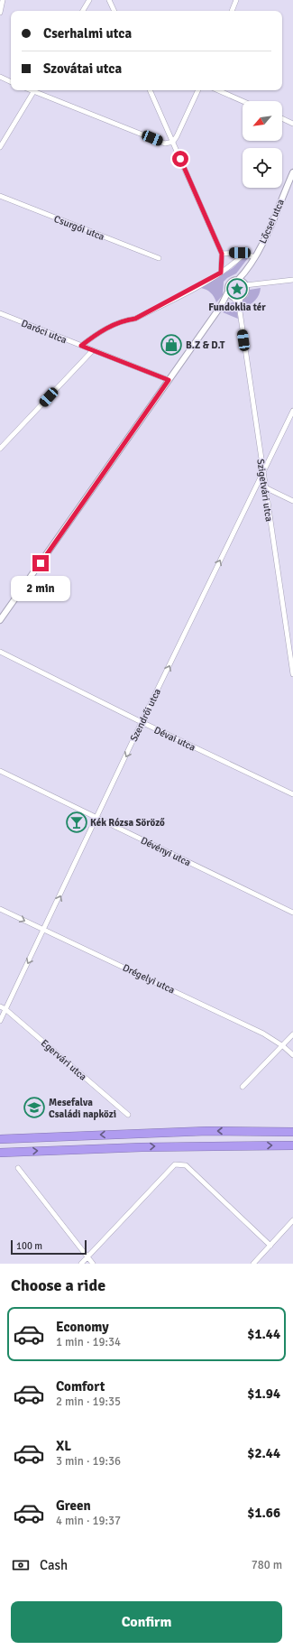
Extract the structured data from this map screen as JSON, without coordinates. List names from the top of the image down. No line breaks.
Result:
{"streets":{"street":["Lőcsei utca","Csurgói utca","Daróci utca","Szigetvári utca","Szendrői utca","Dévai utca","Dévényi utca","Drégelyi utca","Egervári utca"]},"crossings":[["Lőcsei utca","Szigetvári utca"],["Szigetvári utca","Szendrői utca"],["Szendrői utca","Dévai utca"],["Szendrői utca","Dévényi utca"],["Szendrői utca","Drégelyi utca"],["Szendrői utca","Egervári utca"]],"places":{"place":["Fundoklia tér"],"shop":["B.Z & D.T"],"bar":["Kék Rózsa Söröző"],"school or university":["Mesefalva Családi napközi"]},"scale_bar":"100 m","north":"bottom left","page":{"banner":["Cserhalmi utca","Szovátai utca"],"bubble":"2 min","scale":"100 m","heading":"Choose a ride","list":[{"name":"Economy","note":"1 min · 19:34","value":"$1.44"},{"name":"Comfort","note":"2 min · 19:35","value":"$1.94"},{"name":"XL","note":"3 min · 19:36","value":"$2.44"},{"name":"Green","note":"4 min · 19:37","value":"$1.66"}],"pay":["Cash","780 m"],"buttons":"Confirm"}}
